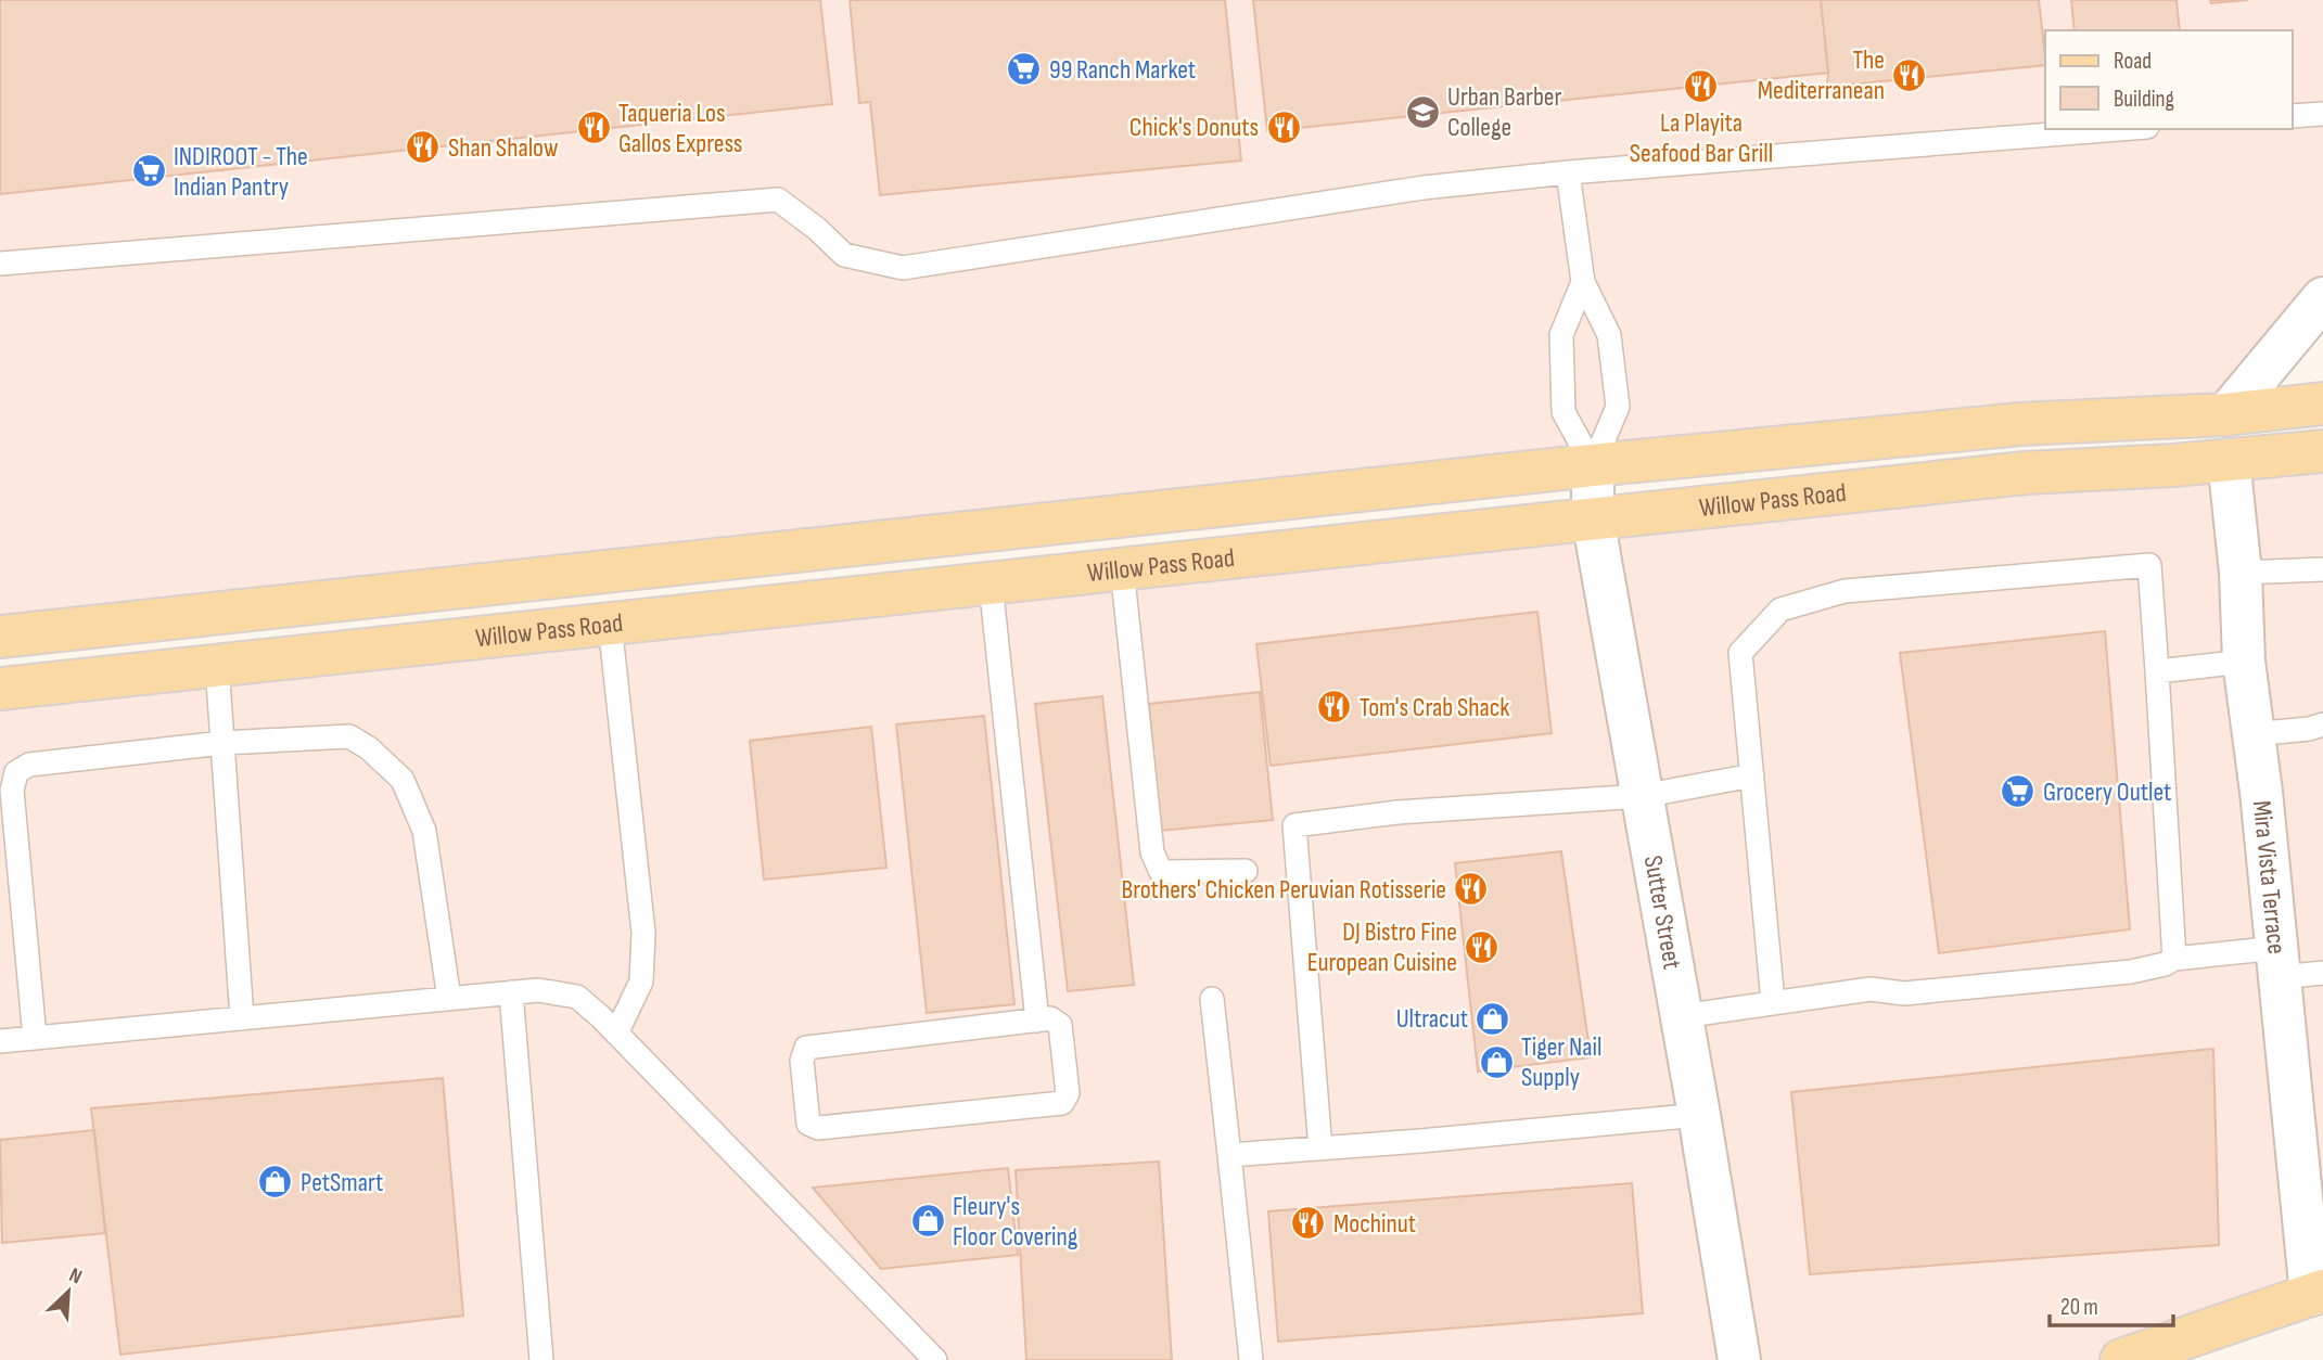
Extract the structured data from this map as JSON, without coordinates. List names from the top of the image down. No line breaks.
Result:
{"streets":{"main road":["Willow Pass Road"],"street":["Mira Vista Terrace","Sutter Street"]},"crossings":[["Willow Pass Road","Mira Vista Terrace"],["Willow Pass Road","Sutter Street"]],"places":{"supermarket":["99 Ranch Market","INDIROOT - The Indian Pantry","Grocery Outlet"],"restaurant":["The Mediterranean","La Playita Seafood Bar Grill","Chick's Donuts","Taqueria Los Gallos Express","Shan Shalow","Tom's Crab Shack","Brothers' Chicken Peruvian Rotisserie","DJ Bistro Fine European Cuisine","Mochinut"],"school or university":["Urban Barber College"],"shop":["Ultracut","Tiger Nail Supply","PetSmart","Fleury's Floor Covering"]},"legend":["Road","Building"],"scale_bar":"20 m","north":"top right"}
